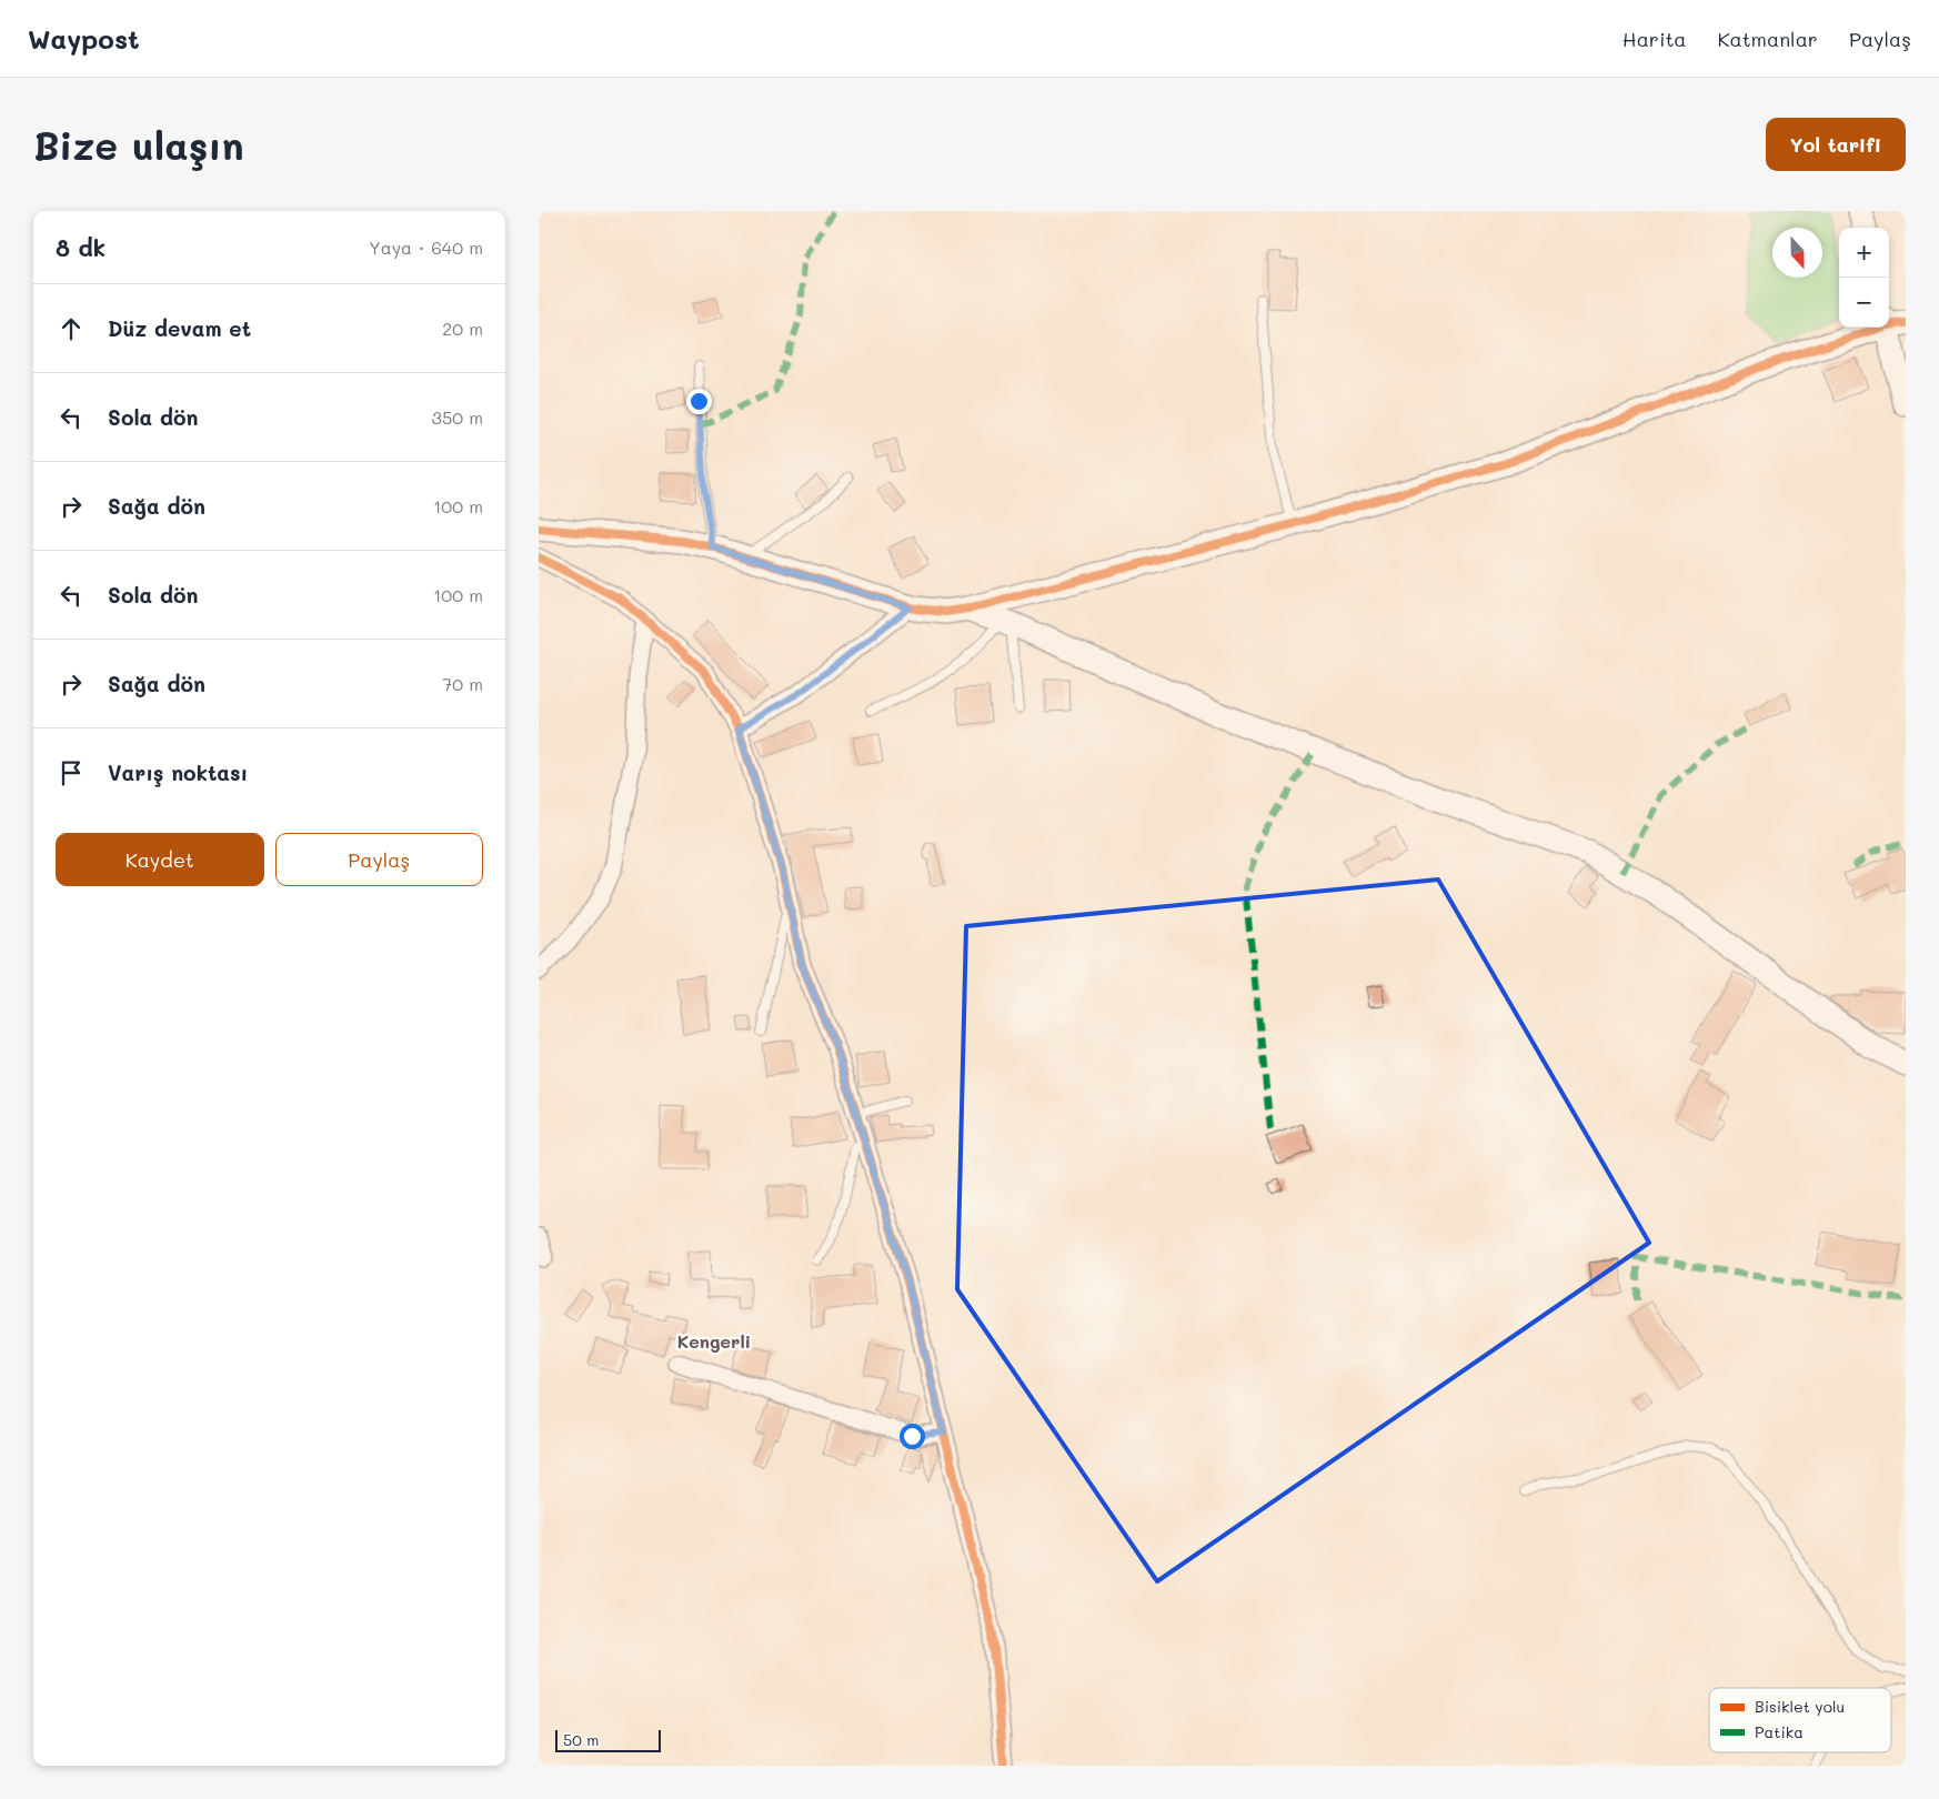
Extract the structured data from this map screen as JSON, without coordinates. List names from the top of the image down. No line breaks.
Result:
{"districts":["Kengerli"],"legend":["Bisiklet yolu","Patika"],"scale_bar":"50 m","north":"bottom","page":{"header":"Waypost","nav":["Harita","Katmanlar","Paylaş"],"buttons":["Yol tarifi",["Kaydet","Paylaş"]],"title":"Bize ulaşın","heading":["8 dk","Yaya · 640 m"],"map_buttons":["+","−"],"list":[["Düz devam et","20 m"],["Sola dön","350 m"],["Sağa dön","100 m"],["Sola dön","100 m"],["Sağa dön","70 m"],"Varış noktası"],"scale":"50 m"}}
